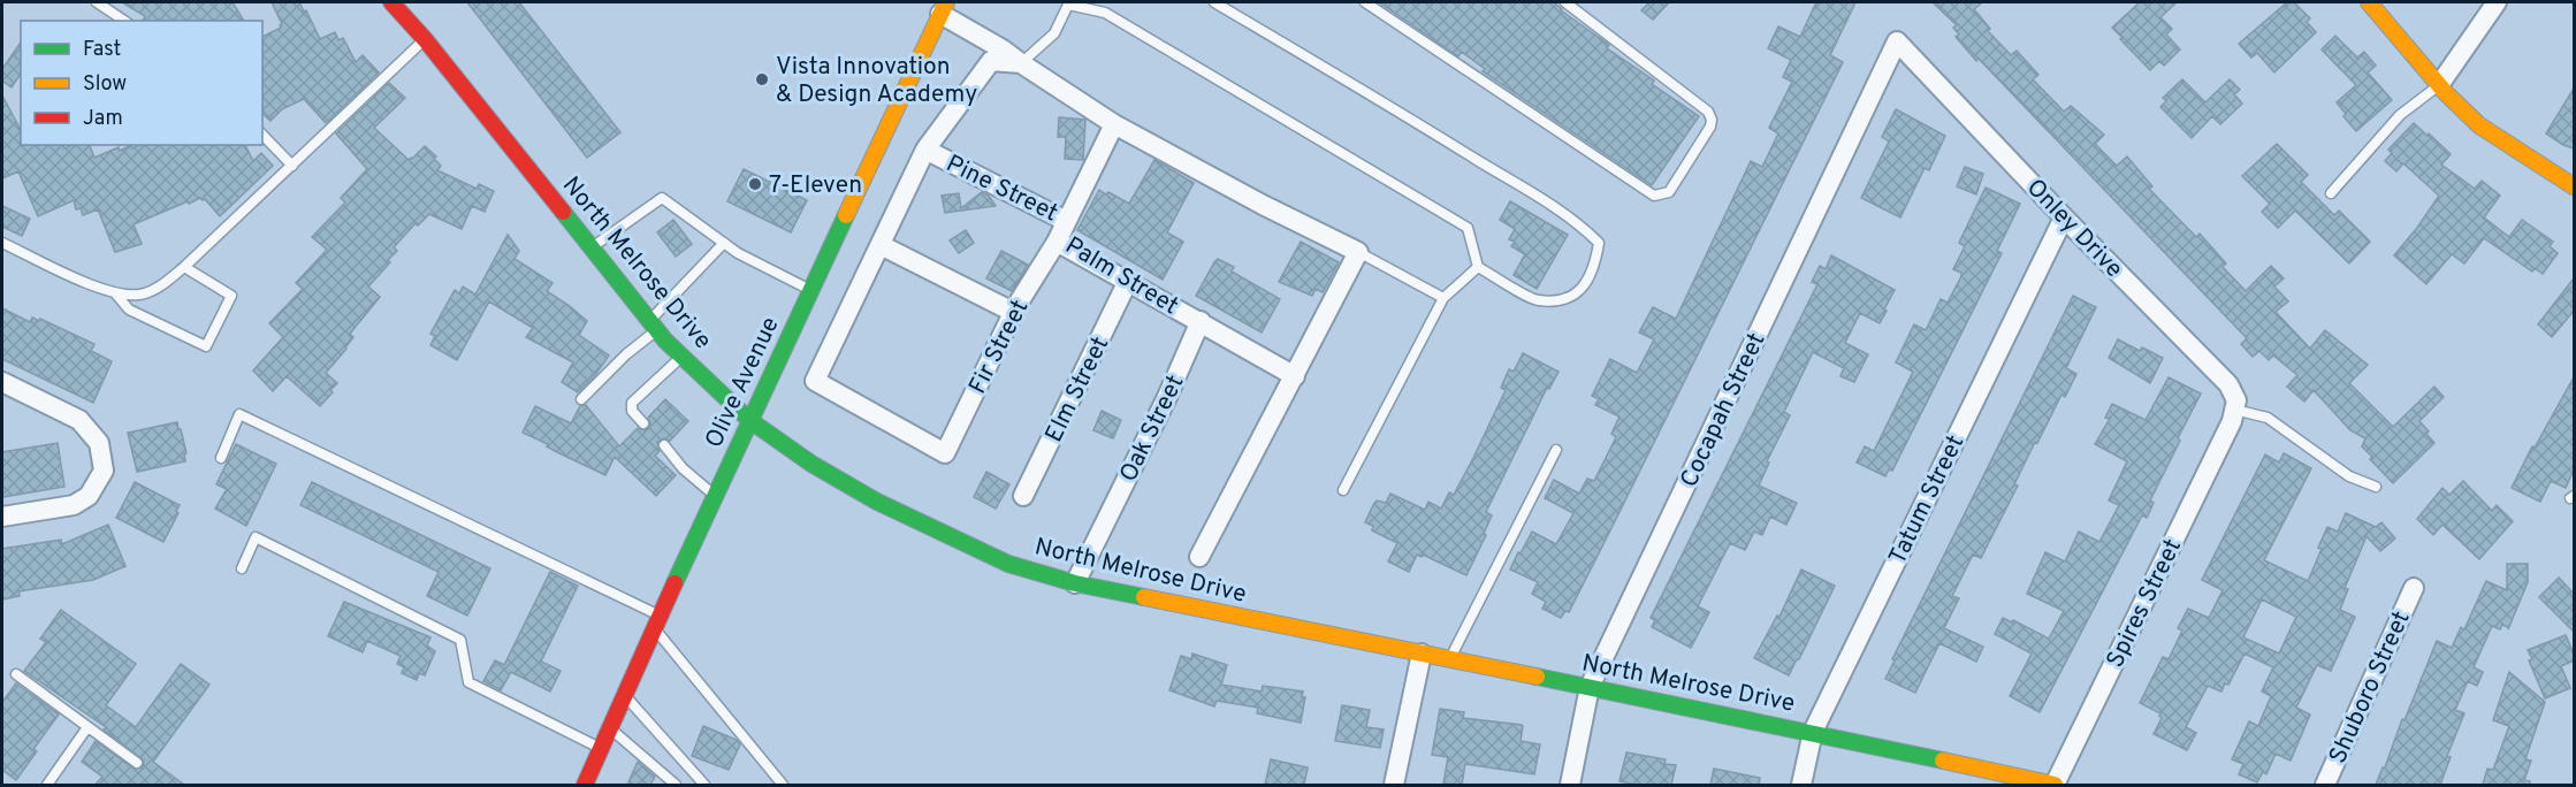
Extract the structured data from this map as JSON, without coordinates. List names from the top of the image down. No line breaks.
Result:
{"streets":{"main road":["North Melrose Drive","Olive Avenue"],"street":["Pine Street","Onley Drive","Palm Street","Fir Street","Elm Street","Cocapah Street","Oak Street","Tatum Street","Spires Street","Shuboro Street"]},"crossings":[["Pine Street","Palm Street"],["Pine Street","Fir Street"],["Onley Drive","Cocapah Street"],["Onley Drive","Tatum Street"],["Onley Drive","Spires Street"],["North Melrose Drive","Olive Avenue"],["North Melrose Drive","Cocapah Street"],["North Melrose Drive","Oak Street"],["North Melrose Drive","Tatum Street"],["North Melrose Drive","Spires Street"],["Palm Street","Fir Street"],["Palm Street","Elm Street"],["Palm Street","Oak Street"]],"places":["Vista Innovation & Design Academy","7-Eleven"],"legend":["Fast","Slow","Jam"]}
